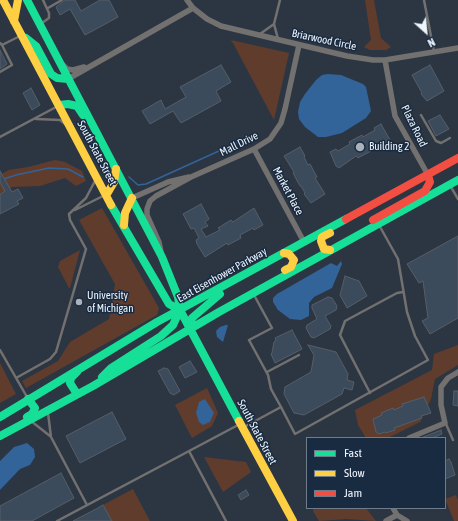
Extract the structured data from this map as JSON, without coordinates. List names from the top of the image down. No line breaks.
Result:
{"streets":{"main road":["South State Street","East Eisenhower Parkway"],"street":["Briarwood Circle","Plaza Road","Mall Drive","Market Place"]},"crossings":[["Briarwood Circle","Plaza Road"],["Briarwood Circle","Mall Drive"],["Plaza Road","East Eisenhower Parkway"],["Mall Drive","South State Street"],["Mall Drive","Market Place"],["South State Street","East Eisenhower Parkway"],["Market Place","East Eisenhower Parkway"]],"places":["Building 2","University of Michigan"],"legend":["Fast","Slow","Jam"],"north":"bottom right"}
